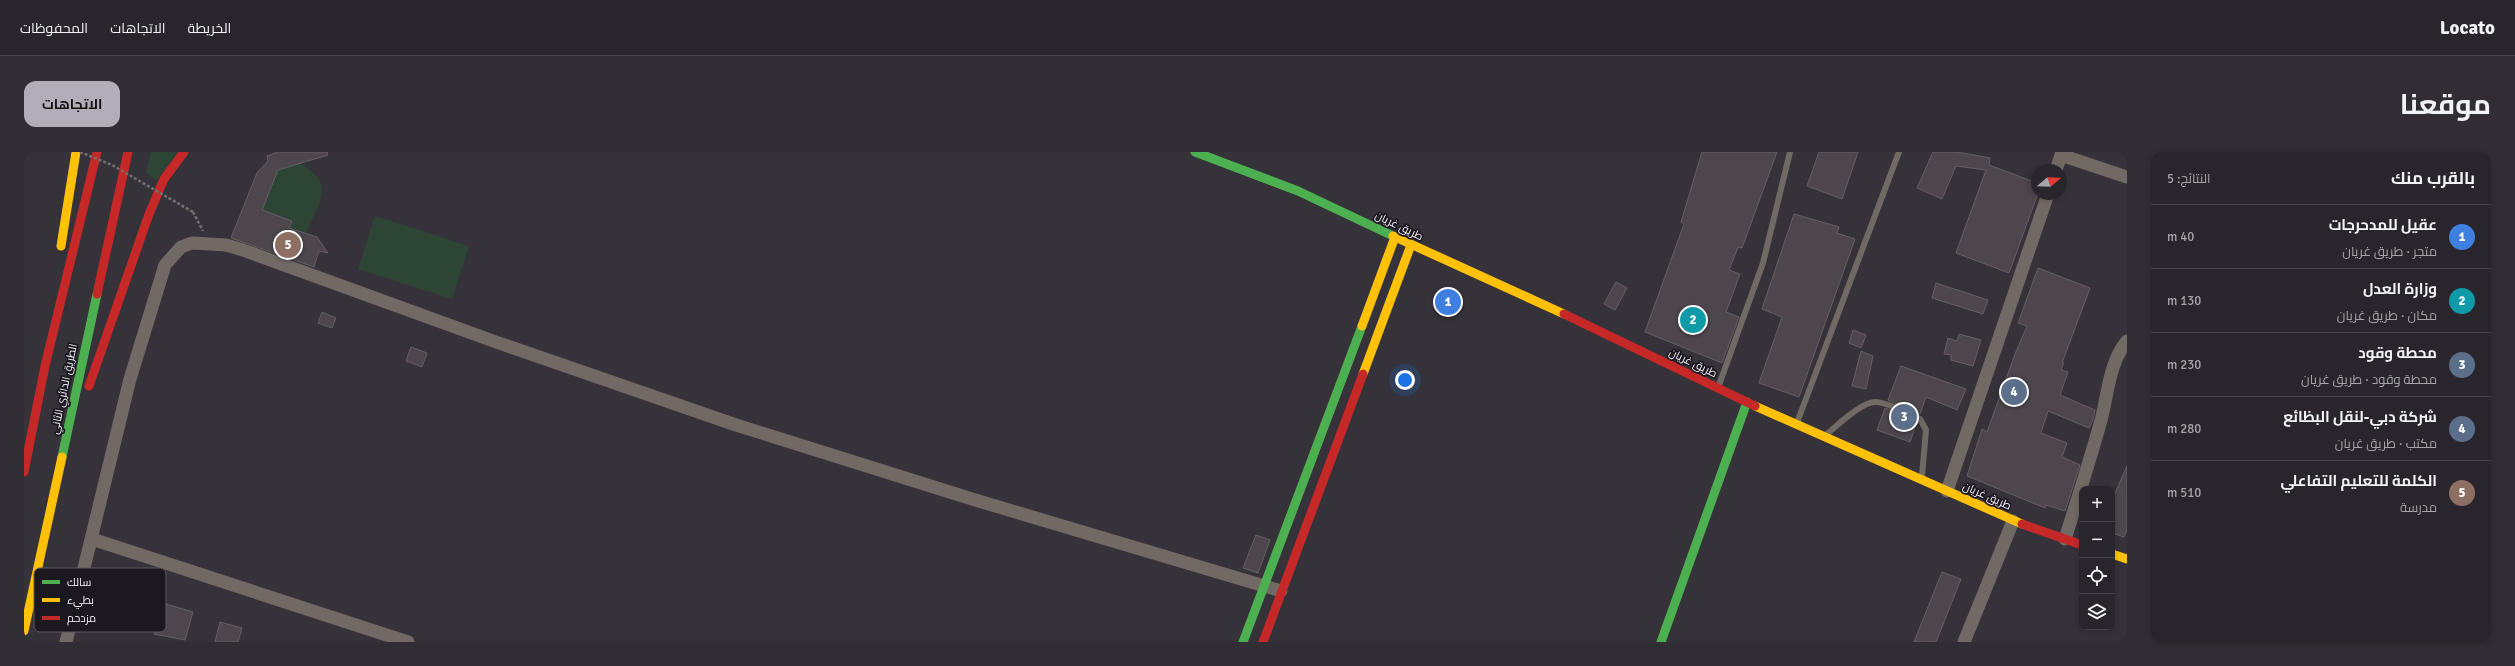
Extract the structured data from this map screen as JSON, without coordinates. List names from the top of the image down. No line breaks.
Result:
{"streets":{"main road":["طريق غريان","الطريق الدائري الثاني"]},"legend":["سالك","بطيء","مزدحم"],"north":"right","page":{"header":"Locato","nav":["الخريطة","الاتجاهات","المحفوظات"],"title":"موقعنا","buttons":"الاتجاهات","heading":["بالقرب منك","النتائج: 5"],"list":[{"mark":"1","name":"عقيل للمدحرجات","note":"متجر · طريق غريان","value":"40 m"},{"mark":"2","name":"وزارة العدل","note":"مكان · طريق غريان","value":"130 m"},{"mark":"3","name":"محطة وقود","note":"محطة وقود · طريق غريان","value":"230 m"},{"mark":"4","name":"شركة دبي-لنقل البظائع","note":"مكتب · طريق غريان","value":"280 m"},{"mark":"5","name":"الكلمة للتعليم التفاعلي","note":"مدرسة","value":"510 m"}],"pins":["5","1","2","4","3"],"map_buttons":["+","−"]}}
